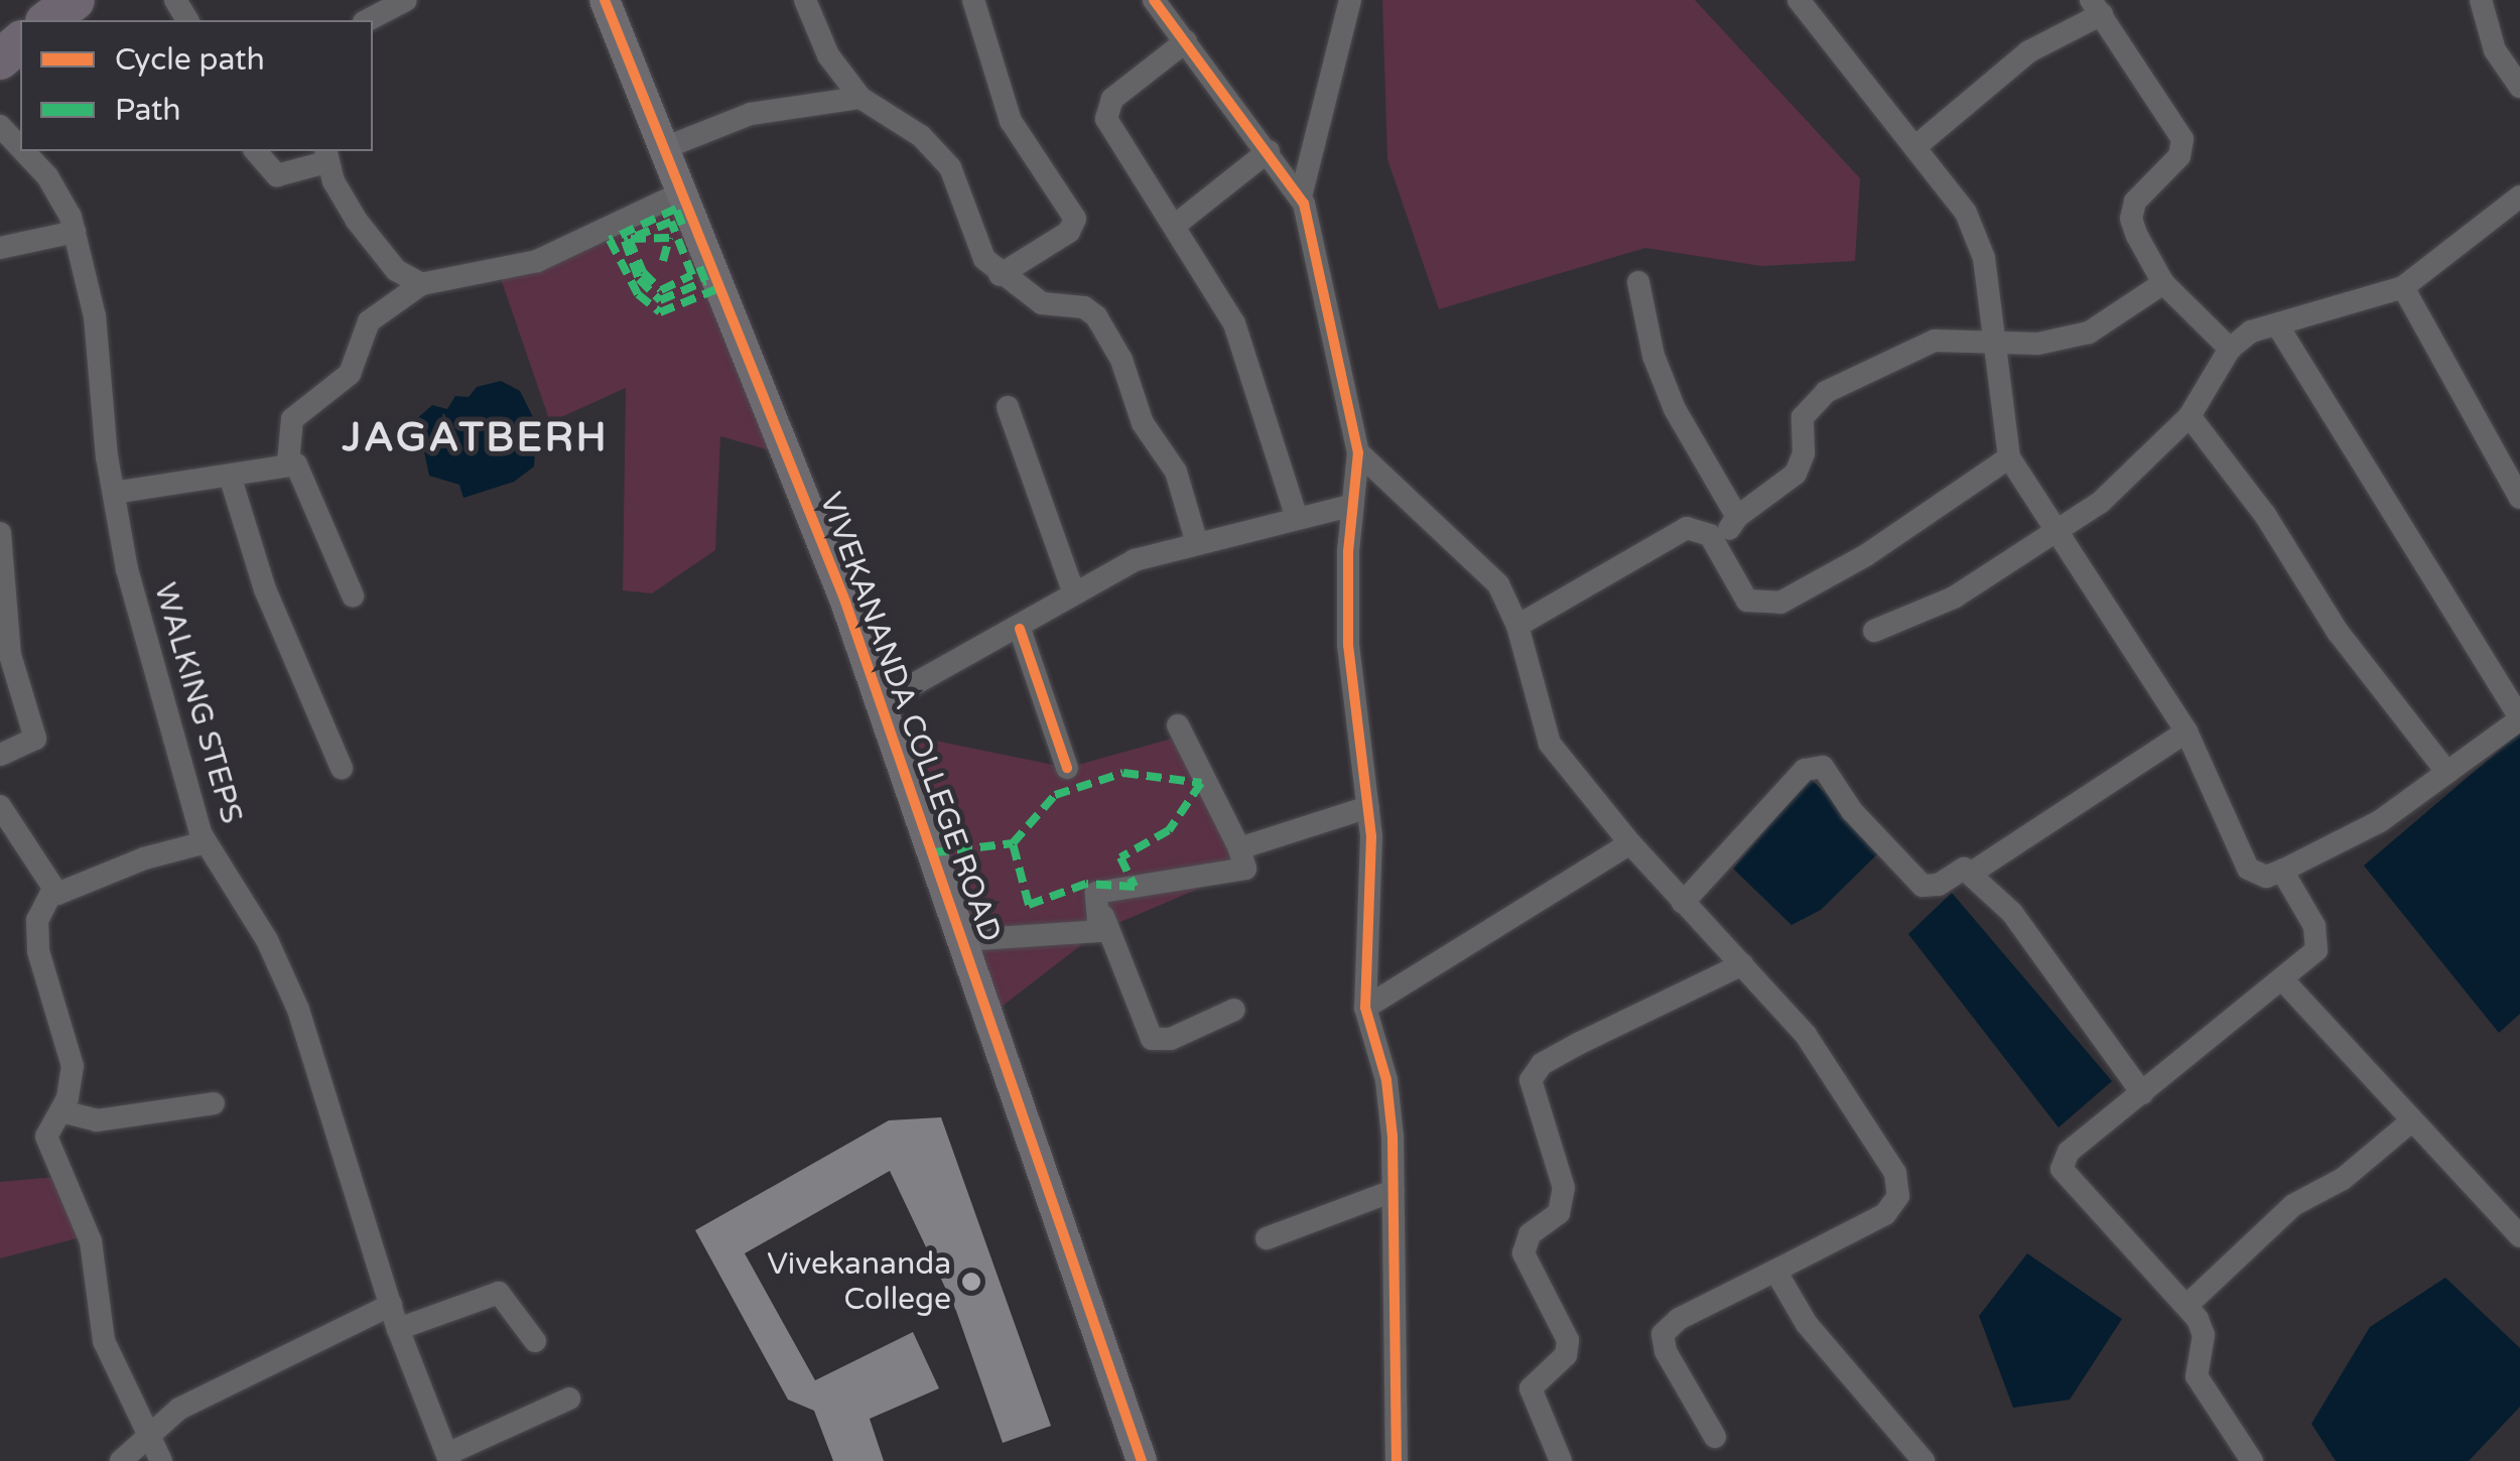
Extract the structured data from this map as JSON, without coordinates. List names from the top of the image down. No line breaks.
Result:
{"streets":{"street":["WALKING STEPS","VIVEKANANDA COLLEGE ROAD"]},"districts":["JAGATBERH"],"places":["Vivekananda College"],"legend":["Cycle path","Path"]}
